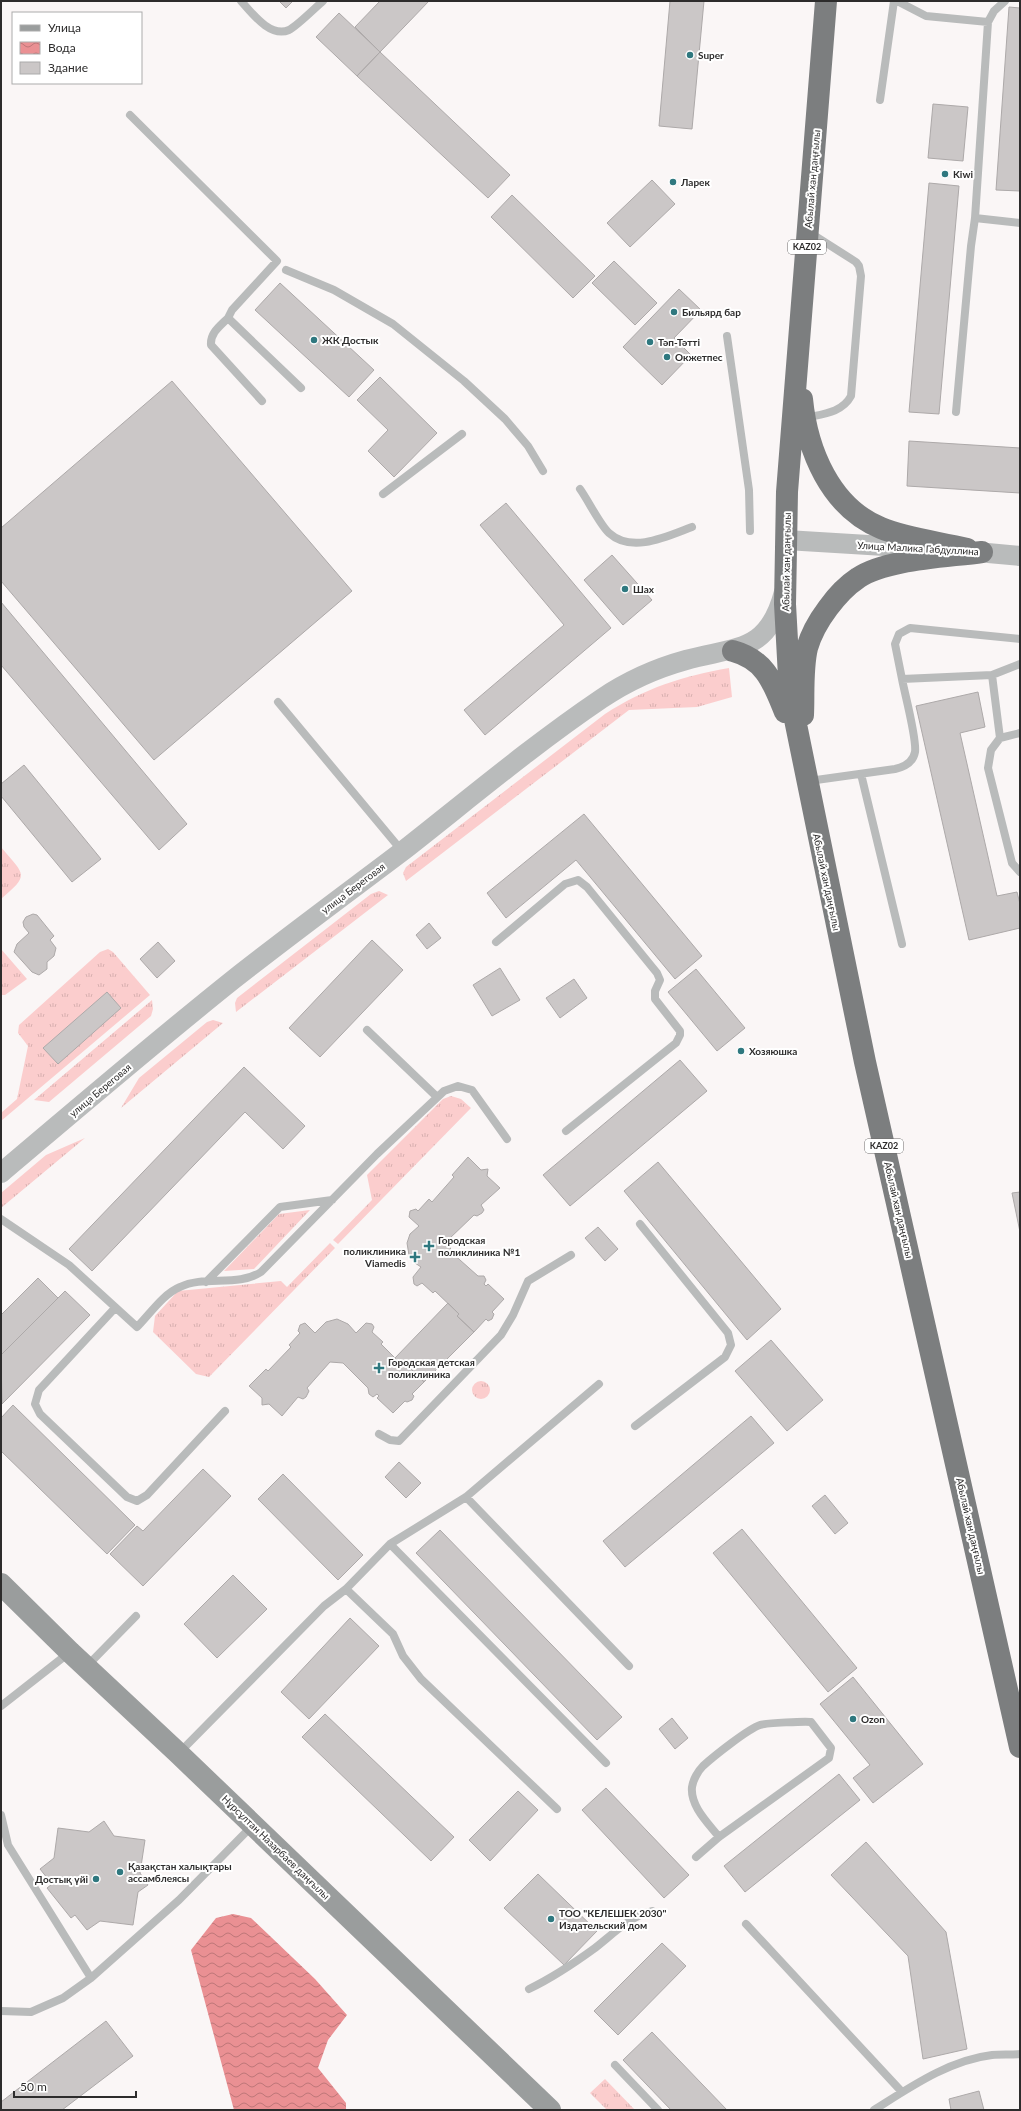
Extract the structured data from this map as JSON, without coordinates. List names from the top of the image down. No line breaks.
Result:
{"streets":{"highway":["Абылай хан даңғылы","KАZ02"],"main road":["Нұрсұлтан Назарбаев даңғылы"],"street":["Улица Малика Габдуллина","улица Береговая"]},"crossings":[["Абылай хан даңғылы","Улица Малика Габдуллина"],["Абылай хан даңғылы","улица Береговая"]],"places":{"other":["Super","Kiwi","Ларек","Бильярд бар","ЖК Достык","Тәп-Тәтті","Окжетпес","Шах","Хозяюшка","Ozon","Қазақстан халықтары ассамблеясы","Достық үйі","ТОО \"КЕЛЕШЕК 2030\" Издательский дом"],"health":["Городская поликлиника №1","поликлиника Viamedis","Городская детская поликлиника"]},"legend":["Улица","Вода","Здание"],"scale_bar":"50 m"}
